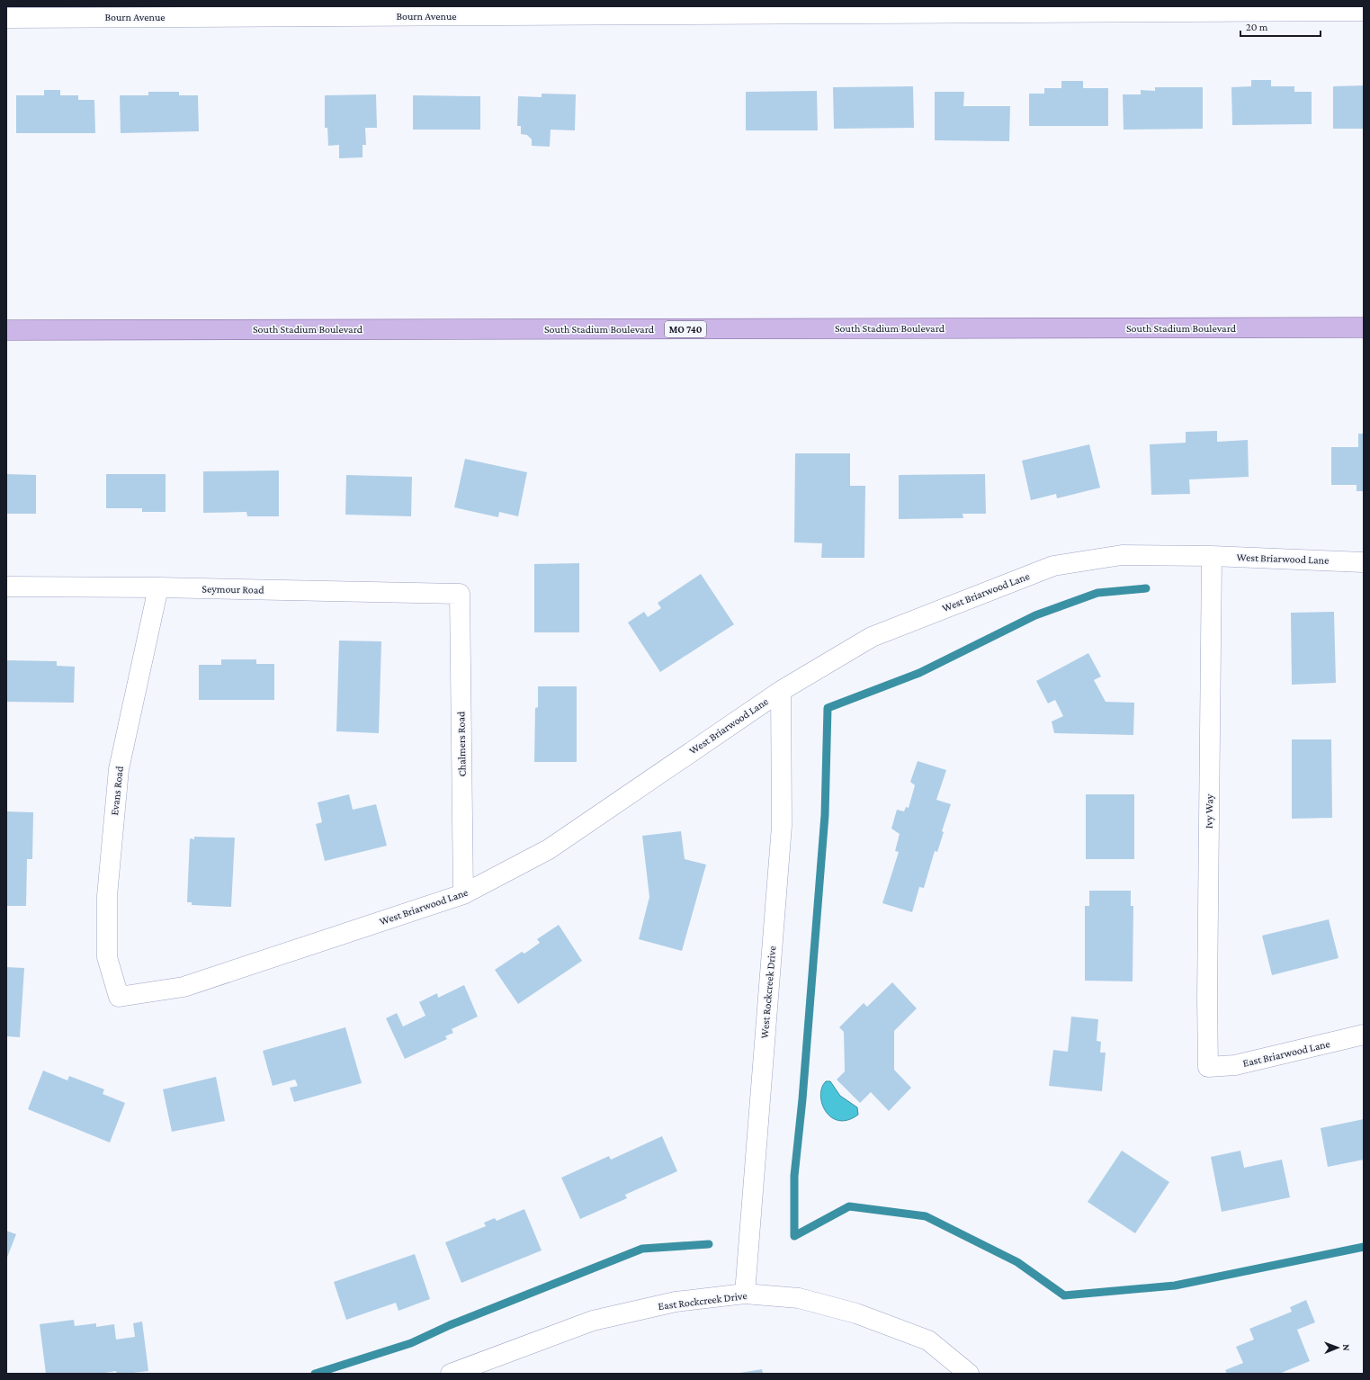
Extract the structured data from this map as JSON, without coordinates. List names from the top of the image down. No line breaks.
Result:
{"streets":{"main road":["South Stadium Boulevard","MO 740"],"street":["Bourn Avenue","West Briarwood Lane","Seymour Road","Chalmers Road","Evans Road","Ivy Way","West Rockcreek Drive","East Briarwood Lane","East Rockcreek Drive"]},"crossings":[["West Briarwood Lane","Chalmers Road"],["West Briarwood Lane","Evans Road"],["West Briarwood Lane","Ivy Way"],["West Briarwood Lane","West Rockcreek Drive"],["Seymour Road","Chalmers Road"],["Seymour Road","Evans Road"],["Ivy Way","East Briarwood Lane"],["West Rockcreek Drive","East Rockcreek Drive"]],"scale_bar":"20 m","north":"right"}
